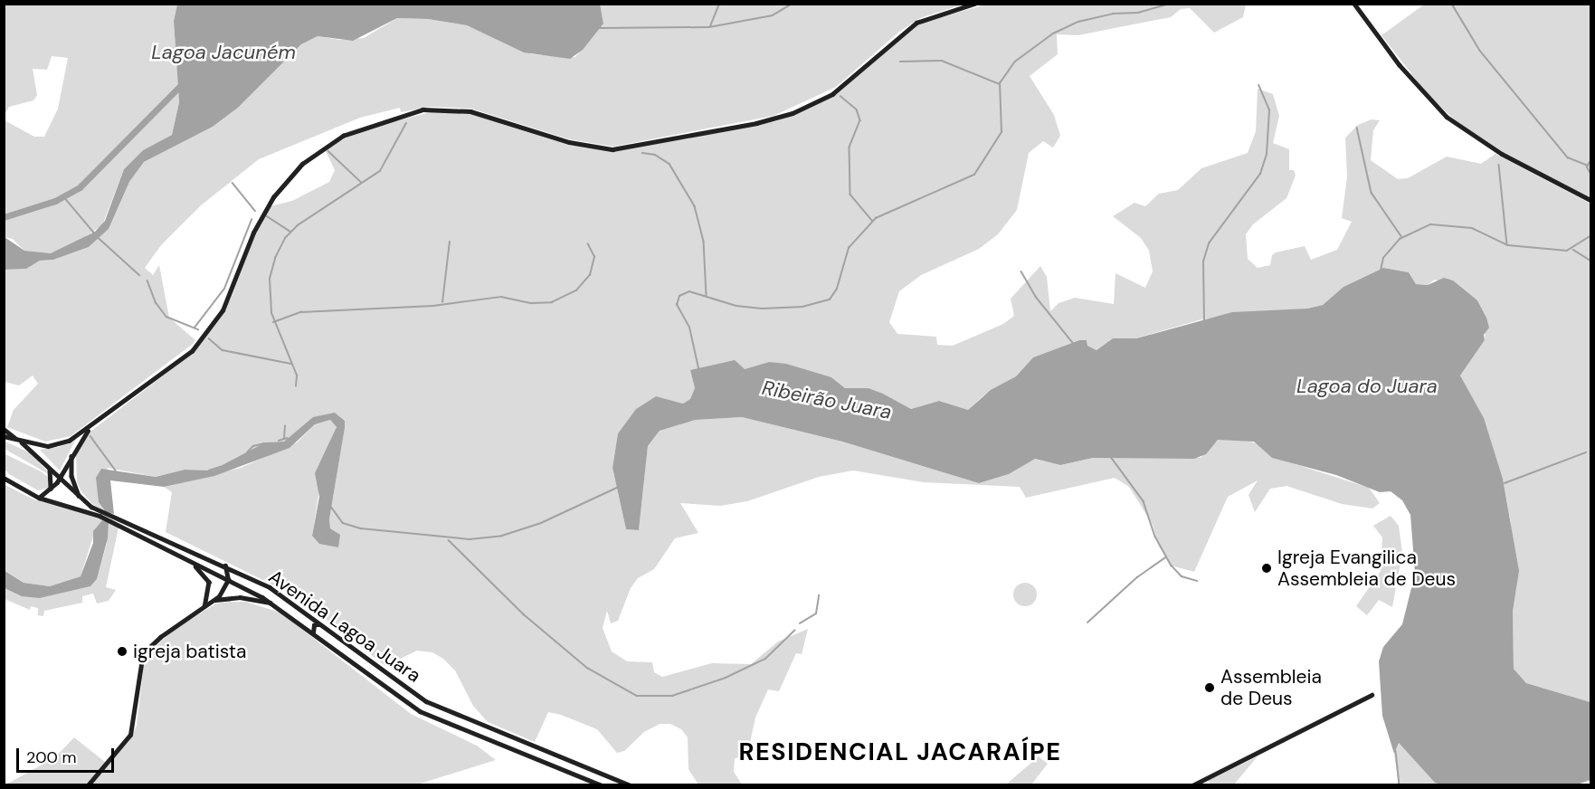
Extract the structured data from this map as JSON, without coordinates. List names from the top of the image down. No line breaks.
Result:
{"streets":{"main road":["Avenida Lagoa Juara"]},"districts":["RESIDENCIAL JACARAÍPE"],"water":["Lagoa Jacuném","Lagoa do Juara","Ribeirão Juara"],"places":["Igreja Evangilica Assembleia de Deus","igreja batista","Assembleia de Deus"],"scale_bar":"200 m"}
